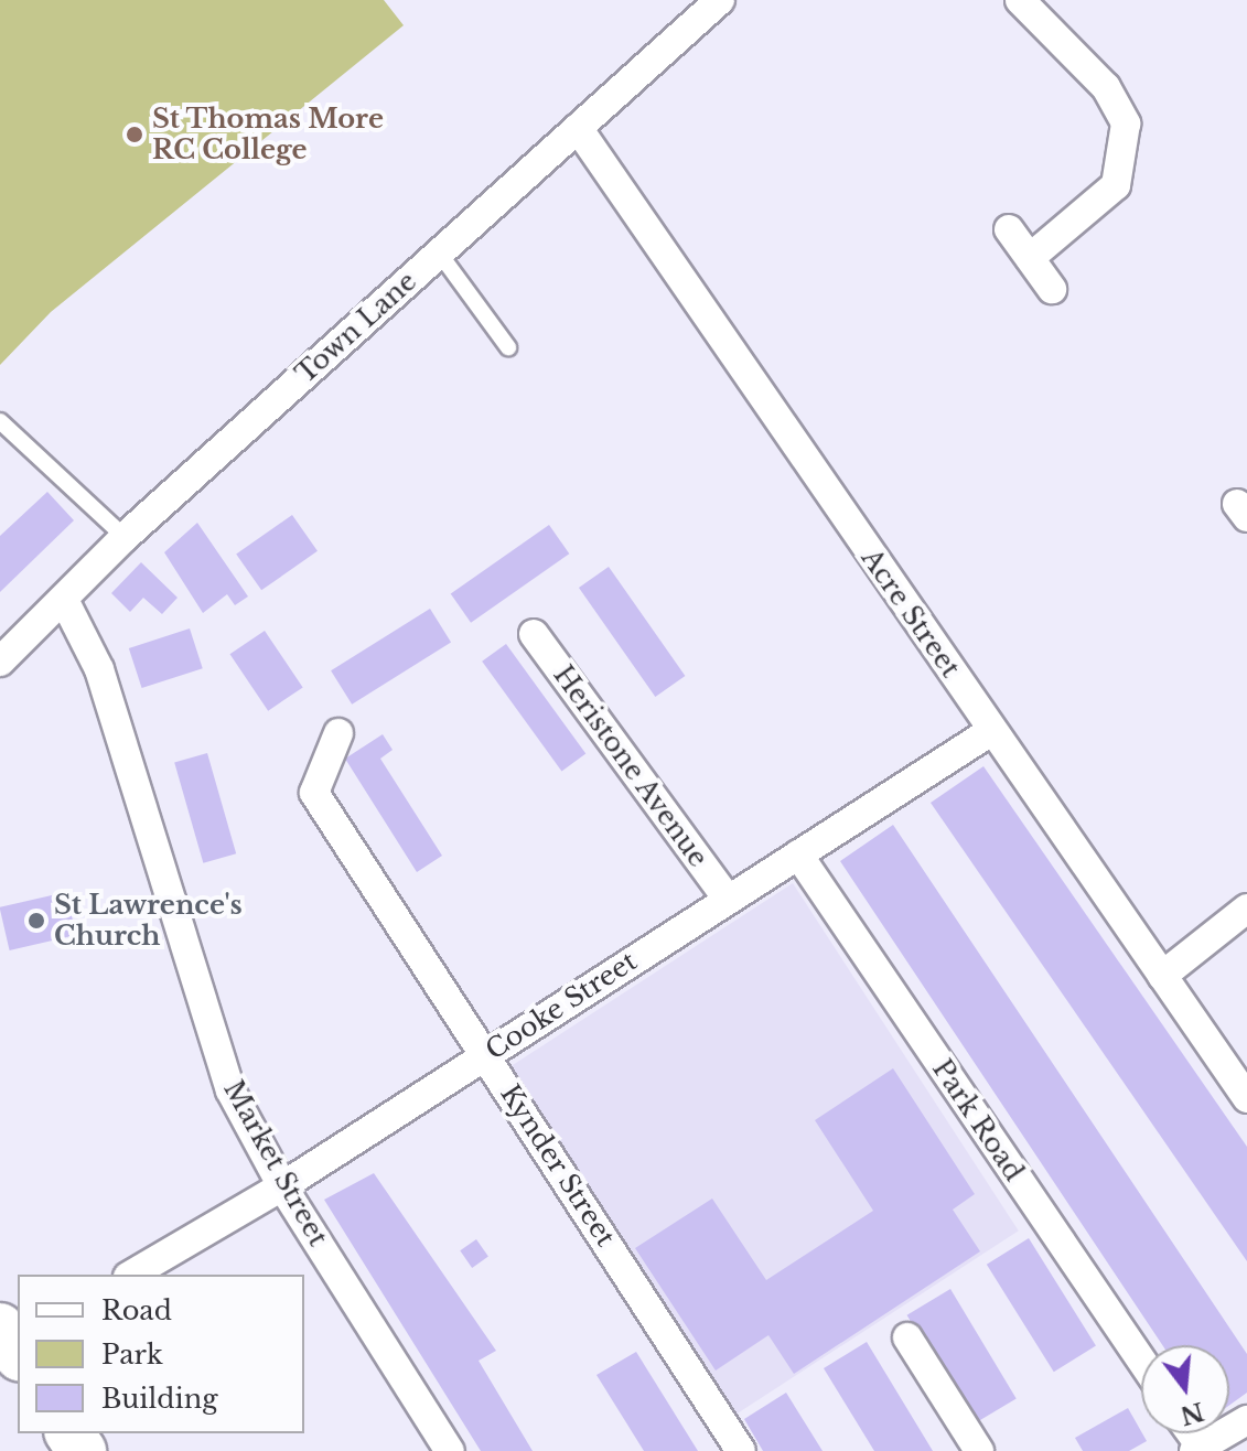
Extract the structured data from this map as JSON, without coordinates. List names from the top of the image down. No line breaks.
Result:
{"streets":{"street":["Town Lane","Acre Street","Heristone Avenue","Cooke Street","Park Road","Market Street","Kynder Street"]},"crossings":[["Town Lane","Acre Street"],["Town Lane","Market Street"],["Acre Street","Cooke Street"],["Heristone Avenue","Cooke Street"],["Cooke Street","Park Road"],["Cooke Street","Market Street"],["Cooke Street","Kynder Street"]],"places":["St Thomas More RC College","St Lawrence's Church"],"legend":["Road","Park","Building"],"north":"bottom"}
